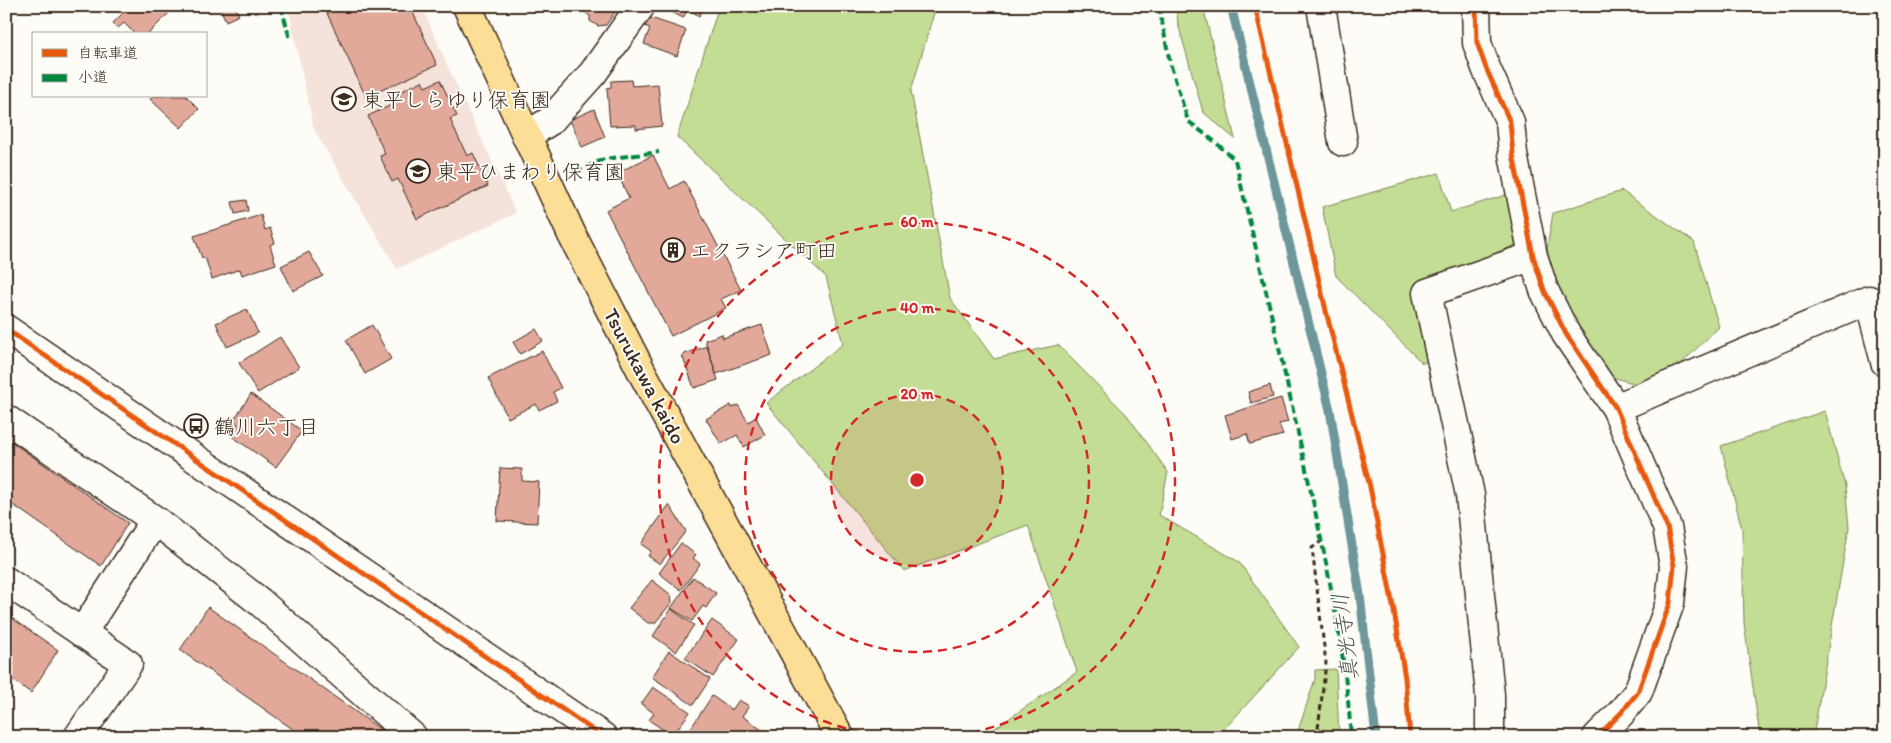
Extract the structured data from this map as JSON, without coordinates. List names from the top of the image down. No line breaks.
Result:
{"streets":{"main road":["Tsurukawa kaido"]},"water":["真光寺川"],"places":{"school or university":["東平しらゆり保育園","東平ひまわり保育園"],"building":["エクラシア町田"],"bus stop":["鶴川六丁目"]},"legend":["自転車道","小道"],"rings":["60 m","40 m","20 m"]}
